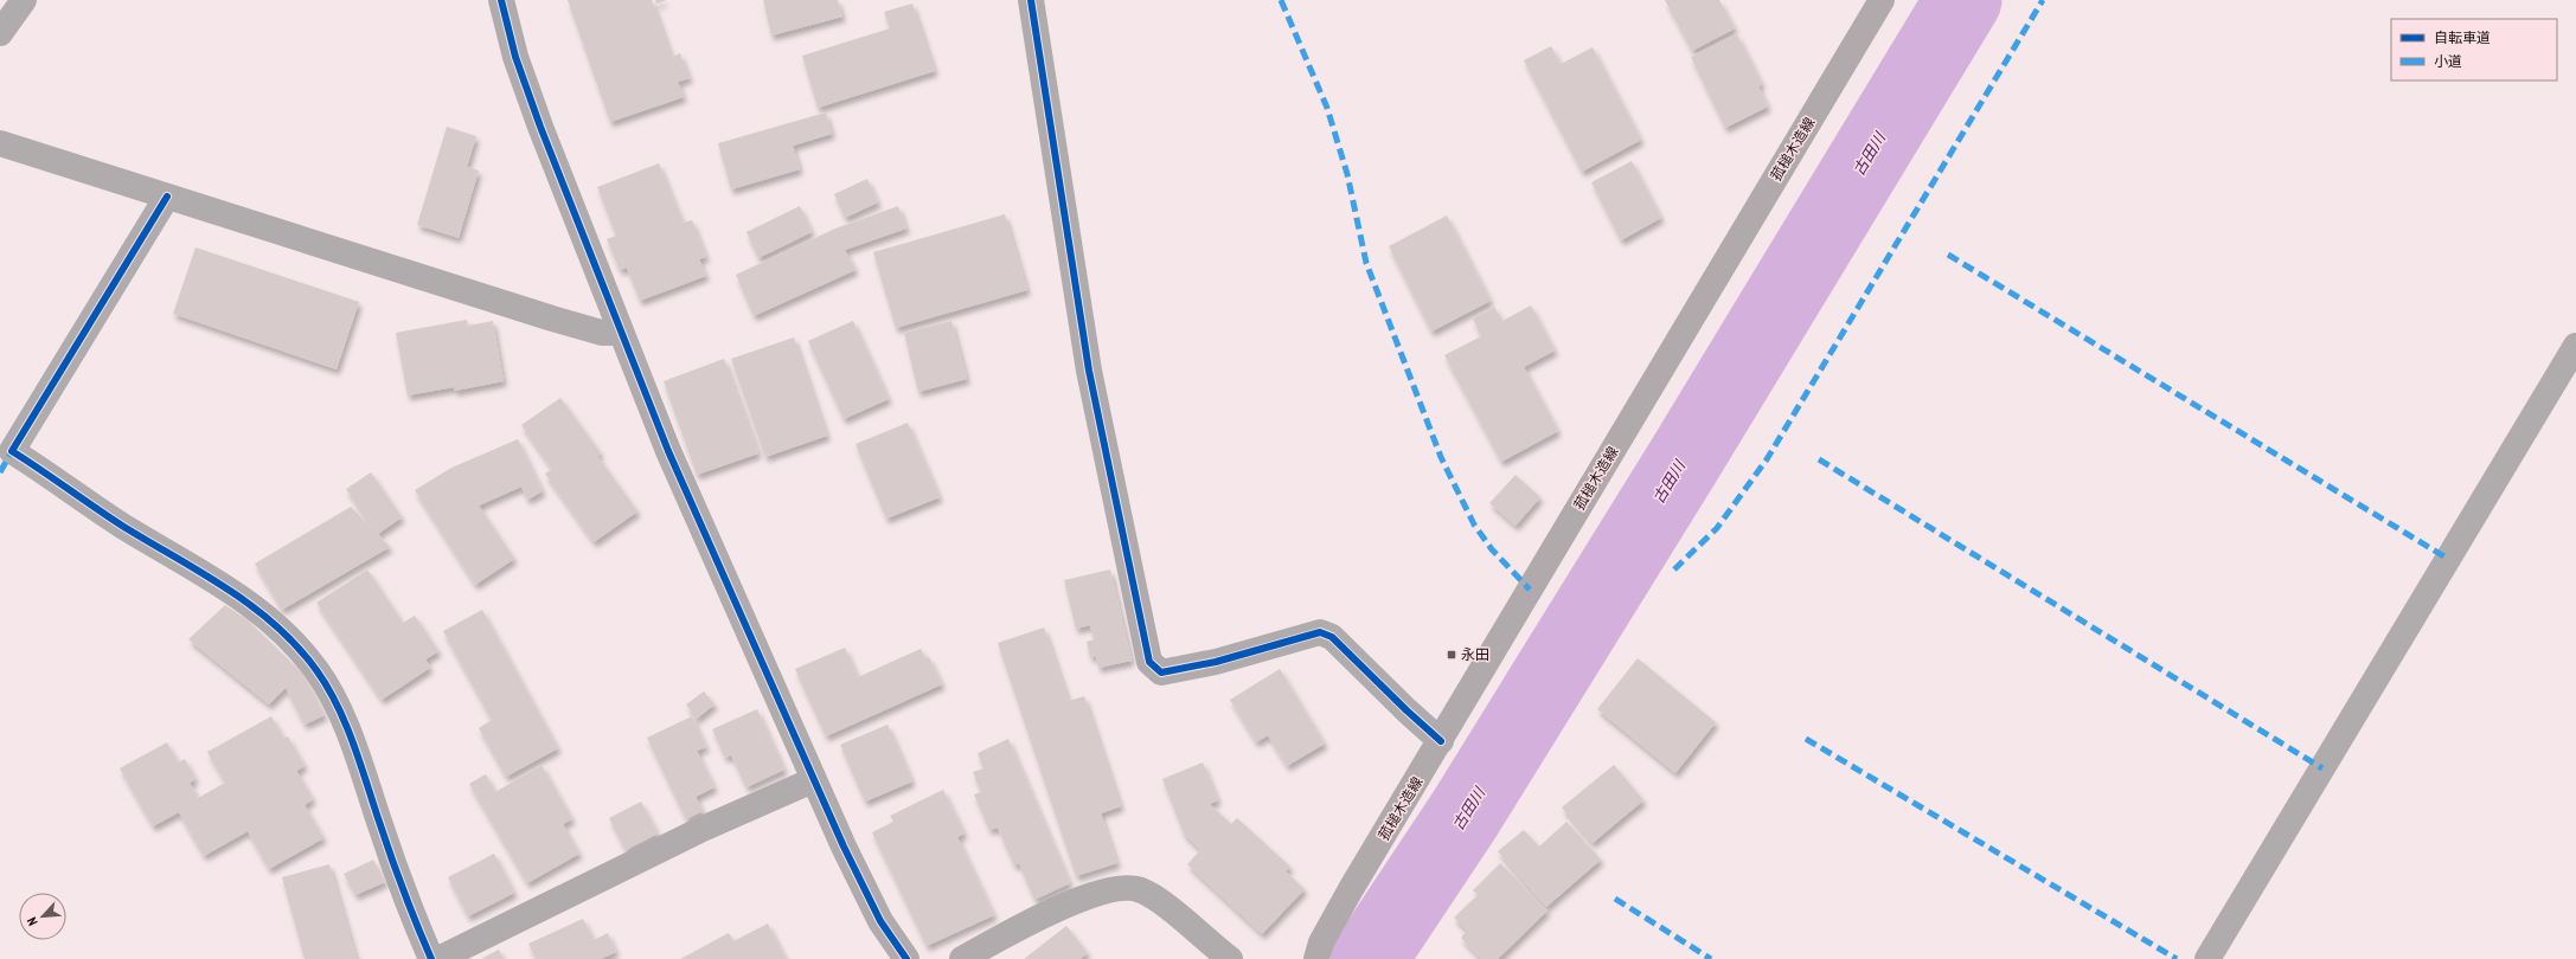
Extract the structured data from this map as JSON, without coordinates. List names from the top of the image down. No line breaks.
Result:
{"streets":{"main road":["菰槌木造線"]},"water":["古田川"],"places":{"transit":["永田"]},"legend":["自転車道","小道"],"north":"bottom left"}
